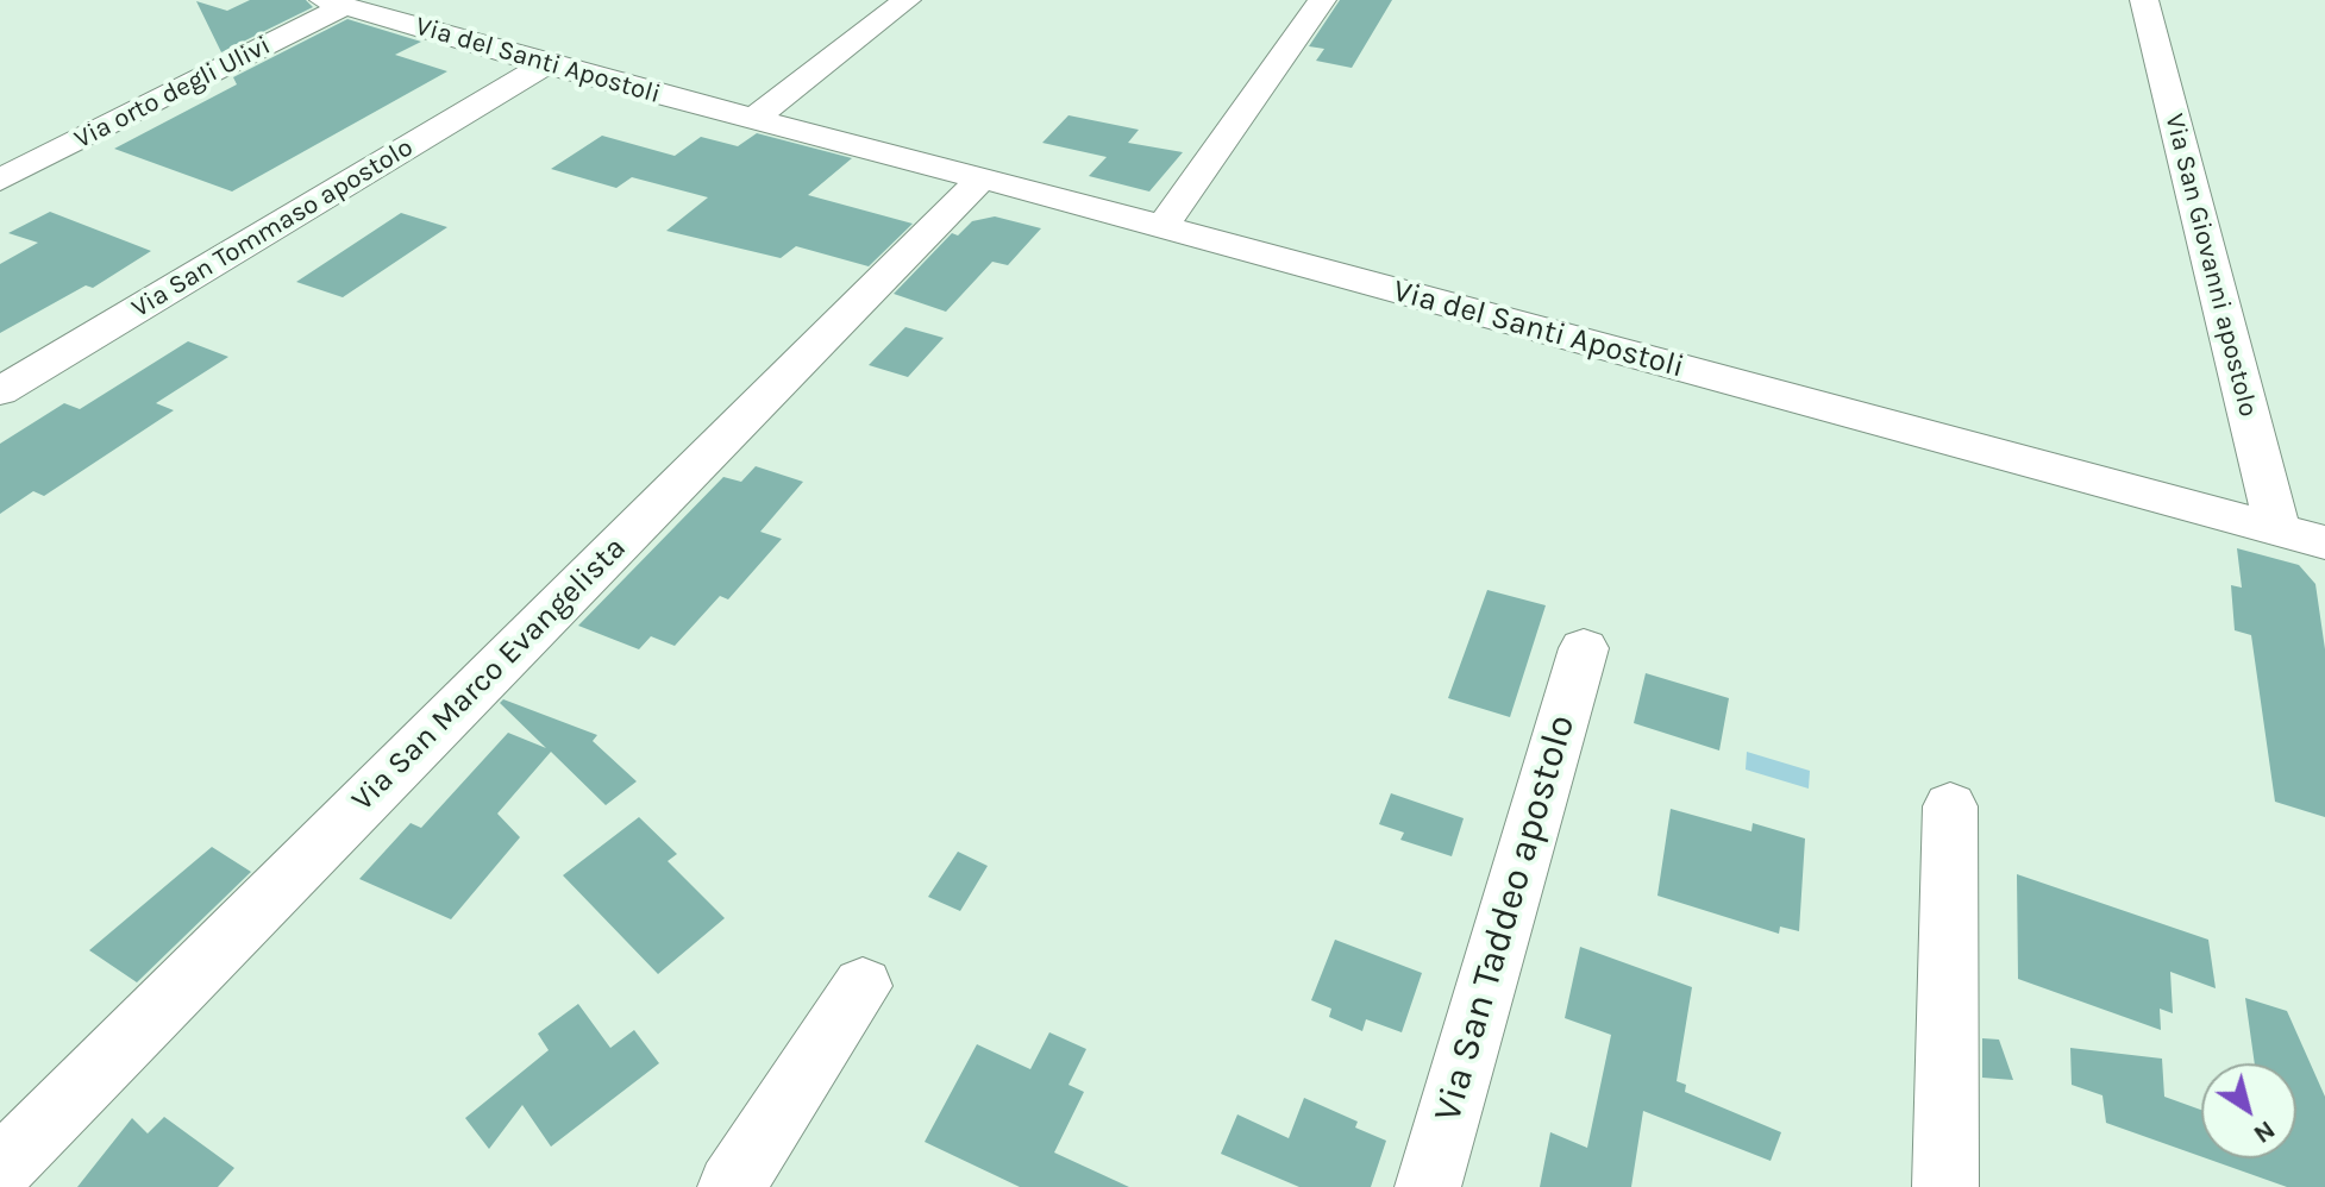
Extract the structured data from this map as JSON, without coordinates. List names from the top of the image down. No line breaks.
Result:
{"streets":{"street":["Via del Santi Apostoli","Via orto degli Ulivi","Via San Tommaso apostolo","Via San Giovanni apostolo","Via San Marco Evangelista","Via San Taddeo apostolo"]},"crossings":[["Via del Santi Apostoli","Via orto degli Ulivi"],["Via del Santi Apostoli","Via San Tommaso apostolo"],["Via del Santi Apostoli","Via San Giovanni apostolo"],["Via del Santi Apostoli","Via San Marco Evangelista"]],"north":"bottom right"}
